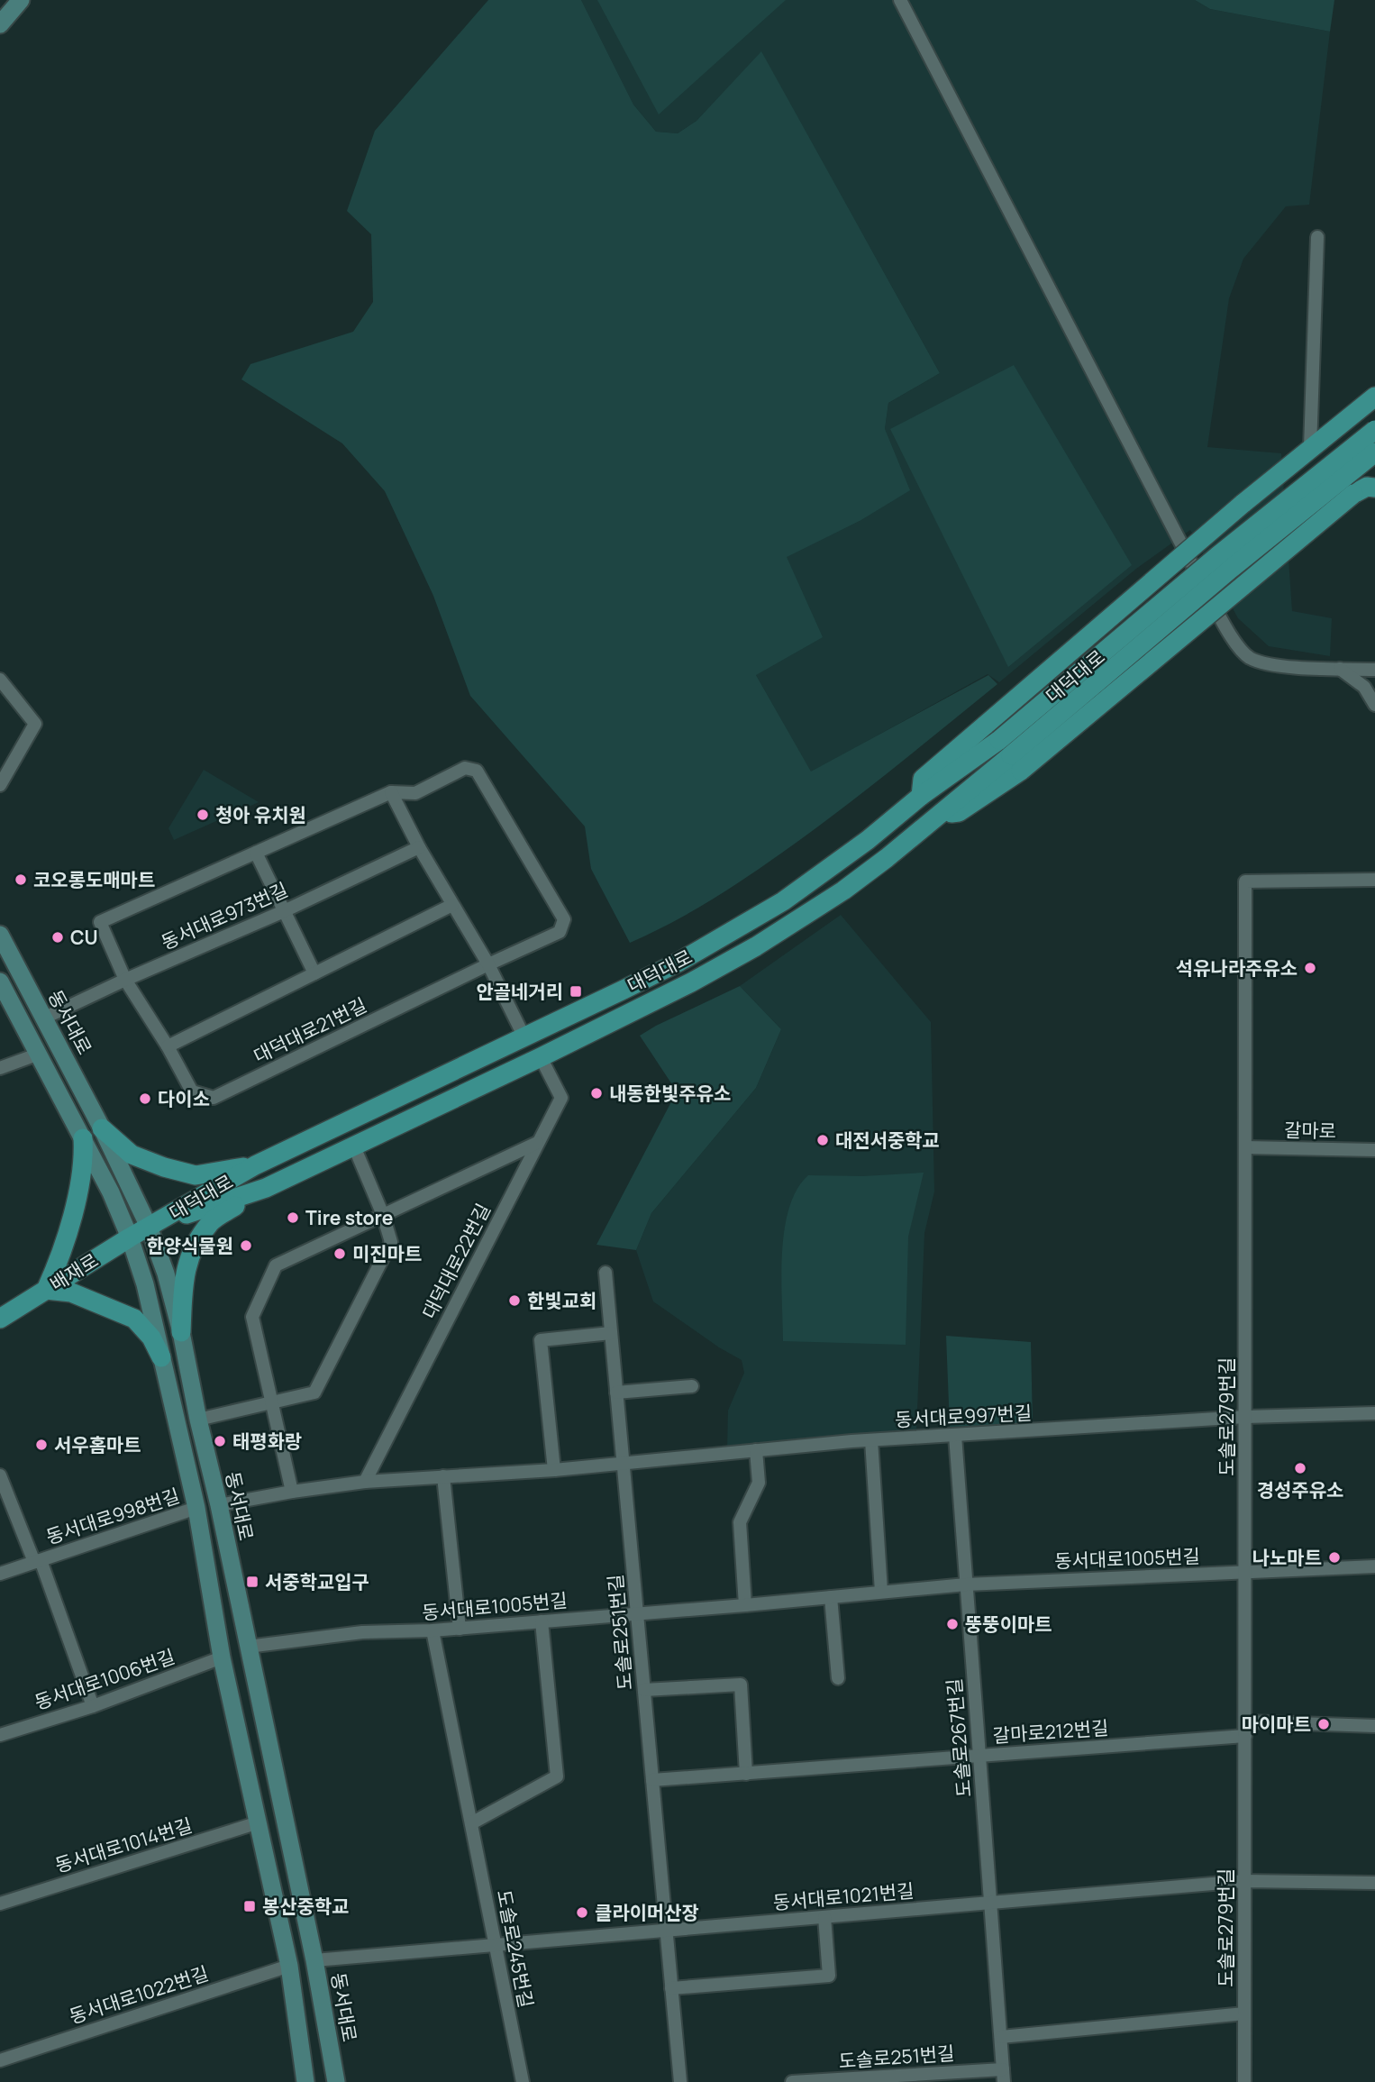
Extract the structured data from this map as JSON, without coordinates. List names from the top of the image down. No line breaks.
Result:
{"streets":{"main road":["대덕대로","배재로"],"street":["동서대로973번길","동서대로","대덕대로21번길","갈마로","대덕대로22번길","동서대로997번길","도솔로279번길","동서대로998번길","동서대로1005번길","도솔로251번길","동서대로1006번길","갈마로212번길","도솔로267번길","동서대로1014번길","동서대로1021번길","도솔로245번길","동서대로1022번길"]},"crossings":[["대덕대로","동서대로"],["대덕대로","대덕대로22번길"],["대덕대로","배재로"],["동서대로973번길","동서대로"],["동서대로973번길","대덕대로21번길"],["동서대로","배재로"],["동서대로","동서대로997번길"],["동서대로","동서대로1005번길"],["동서대로","동서대로1021번길"],["갈마로","도솔로279번길"],["대덕대로22번길","동서대로997번길"],["동서대로997번길","도솔로279번길"],["동서대로997번길","도솔로251번길"],["동서대로997번길","도솔로267번길"],["도솔로279번길","동서대로1005번길"],["도솔로279번길","갈마로212번길"],["도솔로279번길","동서대로1021번길"],["동서대로998번길","동서대로1006번길"],["동서대로1005번길","도솔로251번길"],["동서대로1005번길","도솔로267번길"],["동서대로1005번길","도솔로245번길"],["도솔로251번길","갈마로212번길"],["도솔로251번길","도솔로267번길"],["도솔로251번길","동서대로1021번길"],["갈마로212번길","도솔로267번길"],["도솔로267번길","동서대로1021번길"],["동서대로1021번길","도솔로245번길"]],"places":{"other":["청아 유치원","코오롱도매마트","CU","석유나라주유소","내동한빛주유소","다이소","대전서중학교","Tire store","한양식물원","미진마트","한빛교회","태평화랑","서우홈마트","경성주유소","나노마트","뚱뚱이마트","마이마트","클라이머산장"],"transit":["안골네거리","서중학교입구","봉산중학교"]}}
